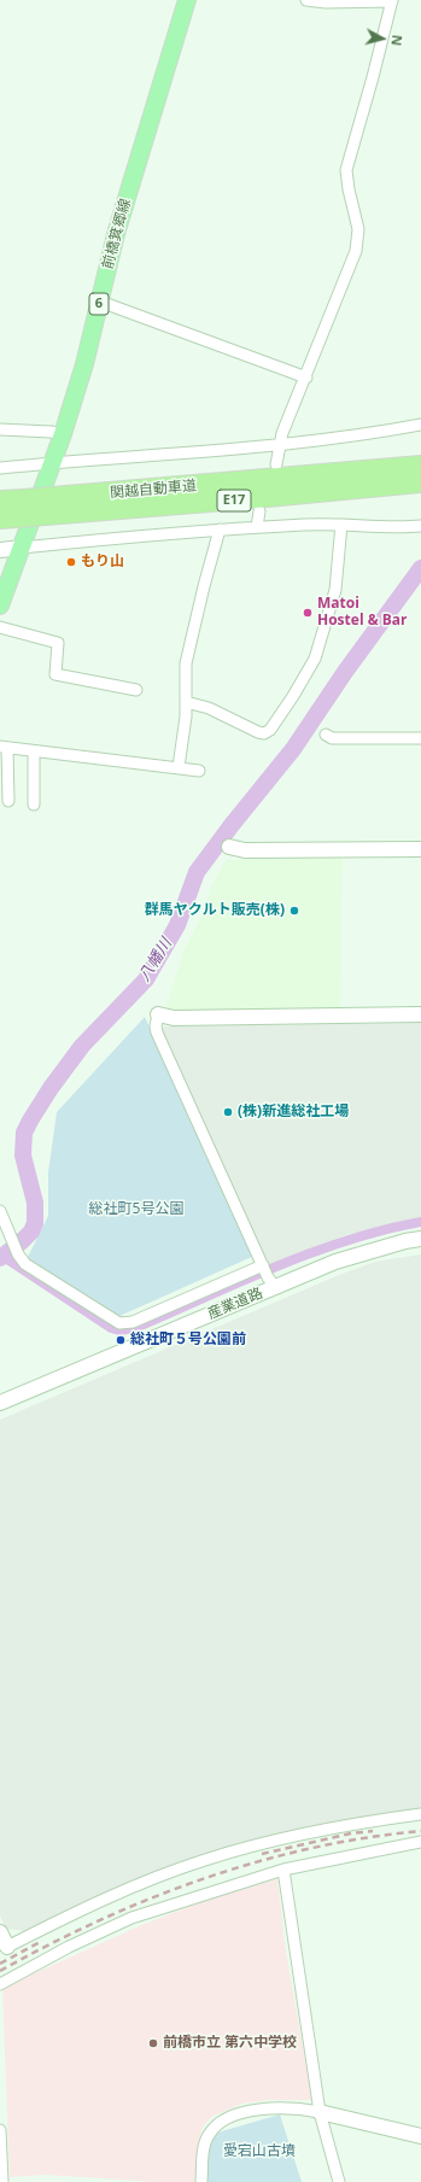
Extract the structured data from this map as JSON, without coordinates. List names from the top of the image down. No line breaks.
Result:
{"streets":{"highway":["関越自動車道","E17"],"main road":["前橋箕郷線","6"],"street":["産業道路"]},"water":["八幡川"],"parks":["総社町5号公園","愛宕山古墳"],"places":["もり山","Matoi Hostel & Bar","群馬ヤクルト販売(株)","(株)新進総社工場","総社町５号公園前","前橋市立 第六中学校"],"north":"right"}
